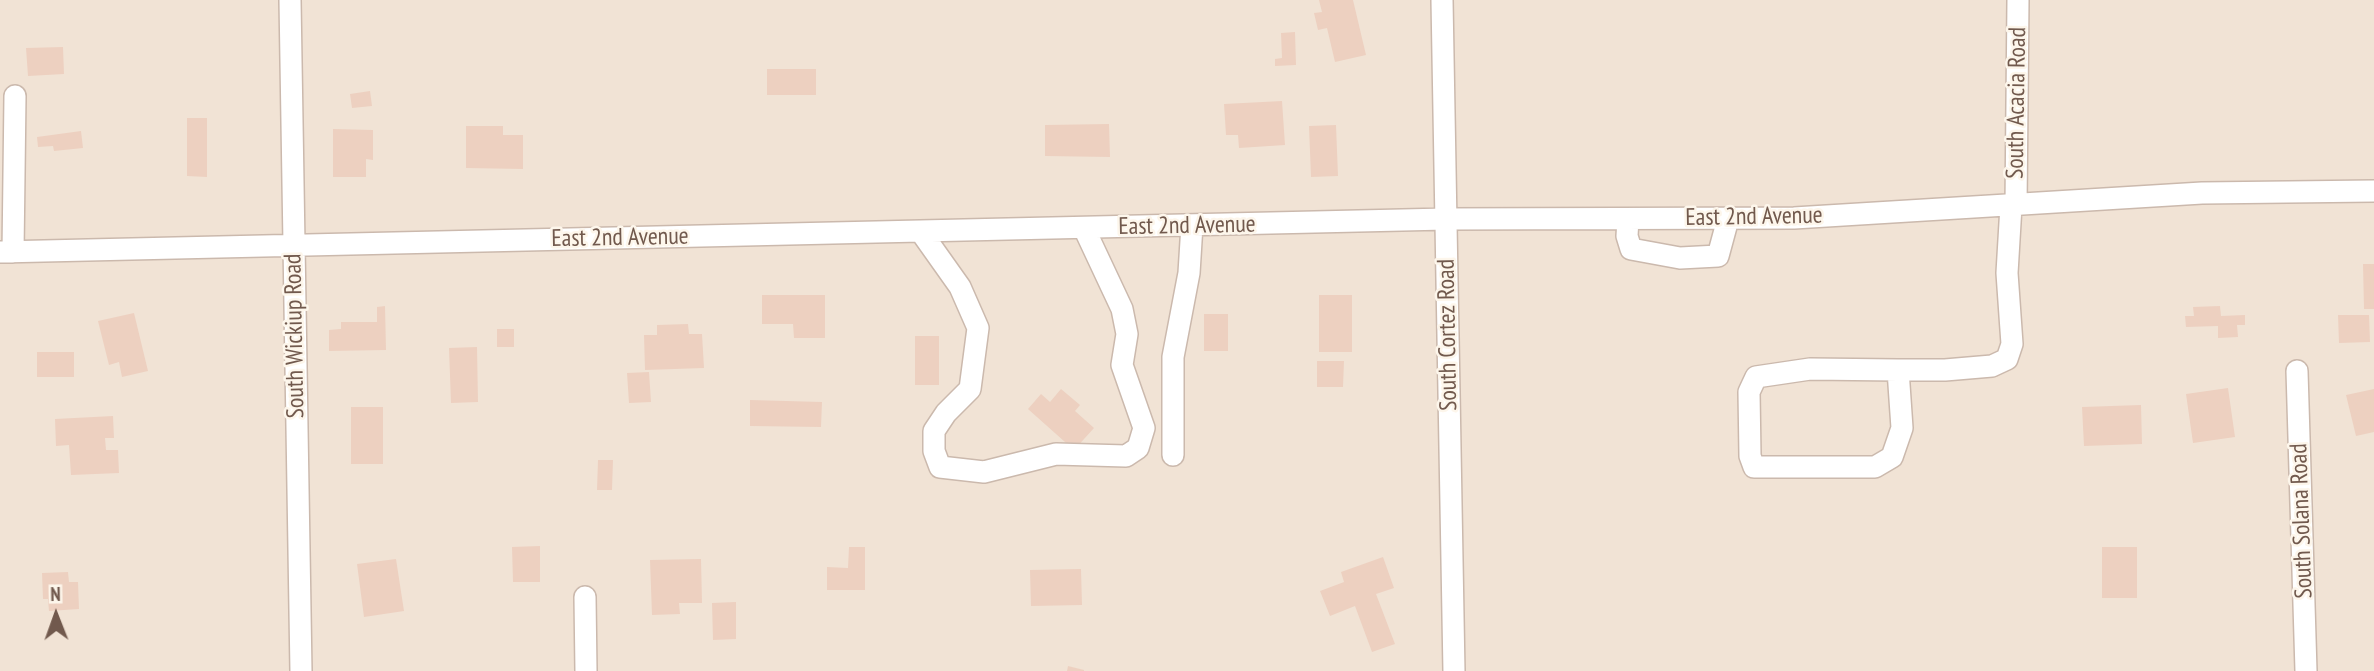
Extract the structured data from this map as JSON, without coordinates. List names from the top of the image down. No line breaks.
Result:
{"streets":{"street":["South Acacia Road","East 2nd Avenue","South Cortez Road","South Wickiup Road","South Solana Road"]},"crossings":[["South Acacia Road","East 2nd Avenue"],["East 2nd Avenue","South Cortez Road"],["East 2nd Avenue","South Wickiup Road"]],"north":"top"}
